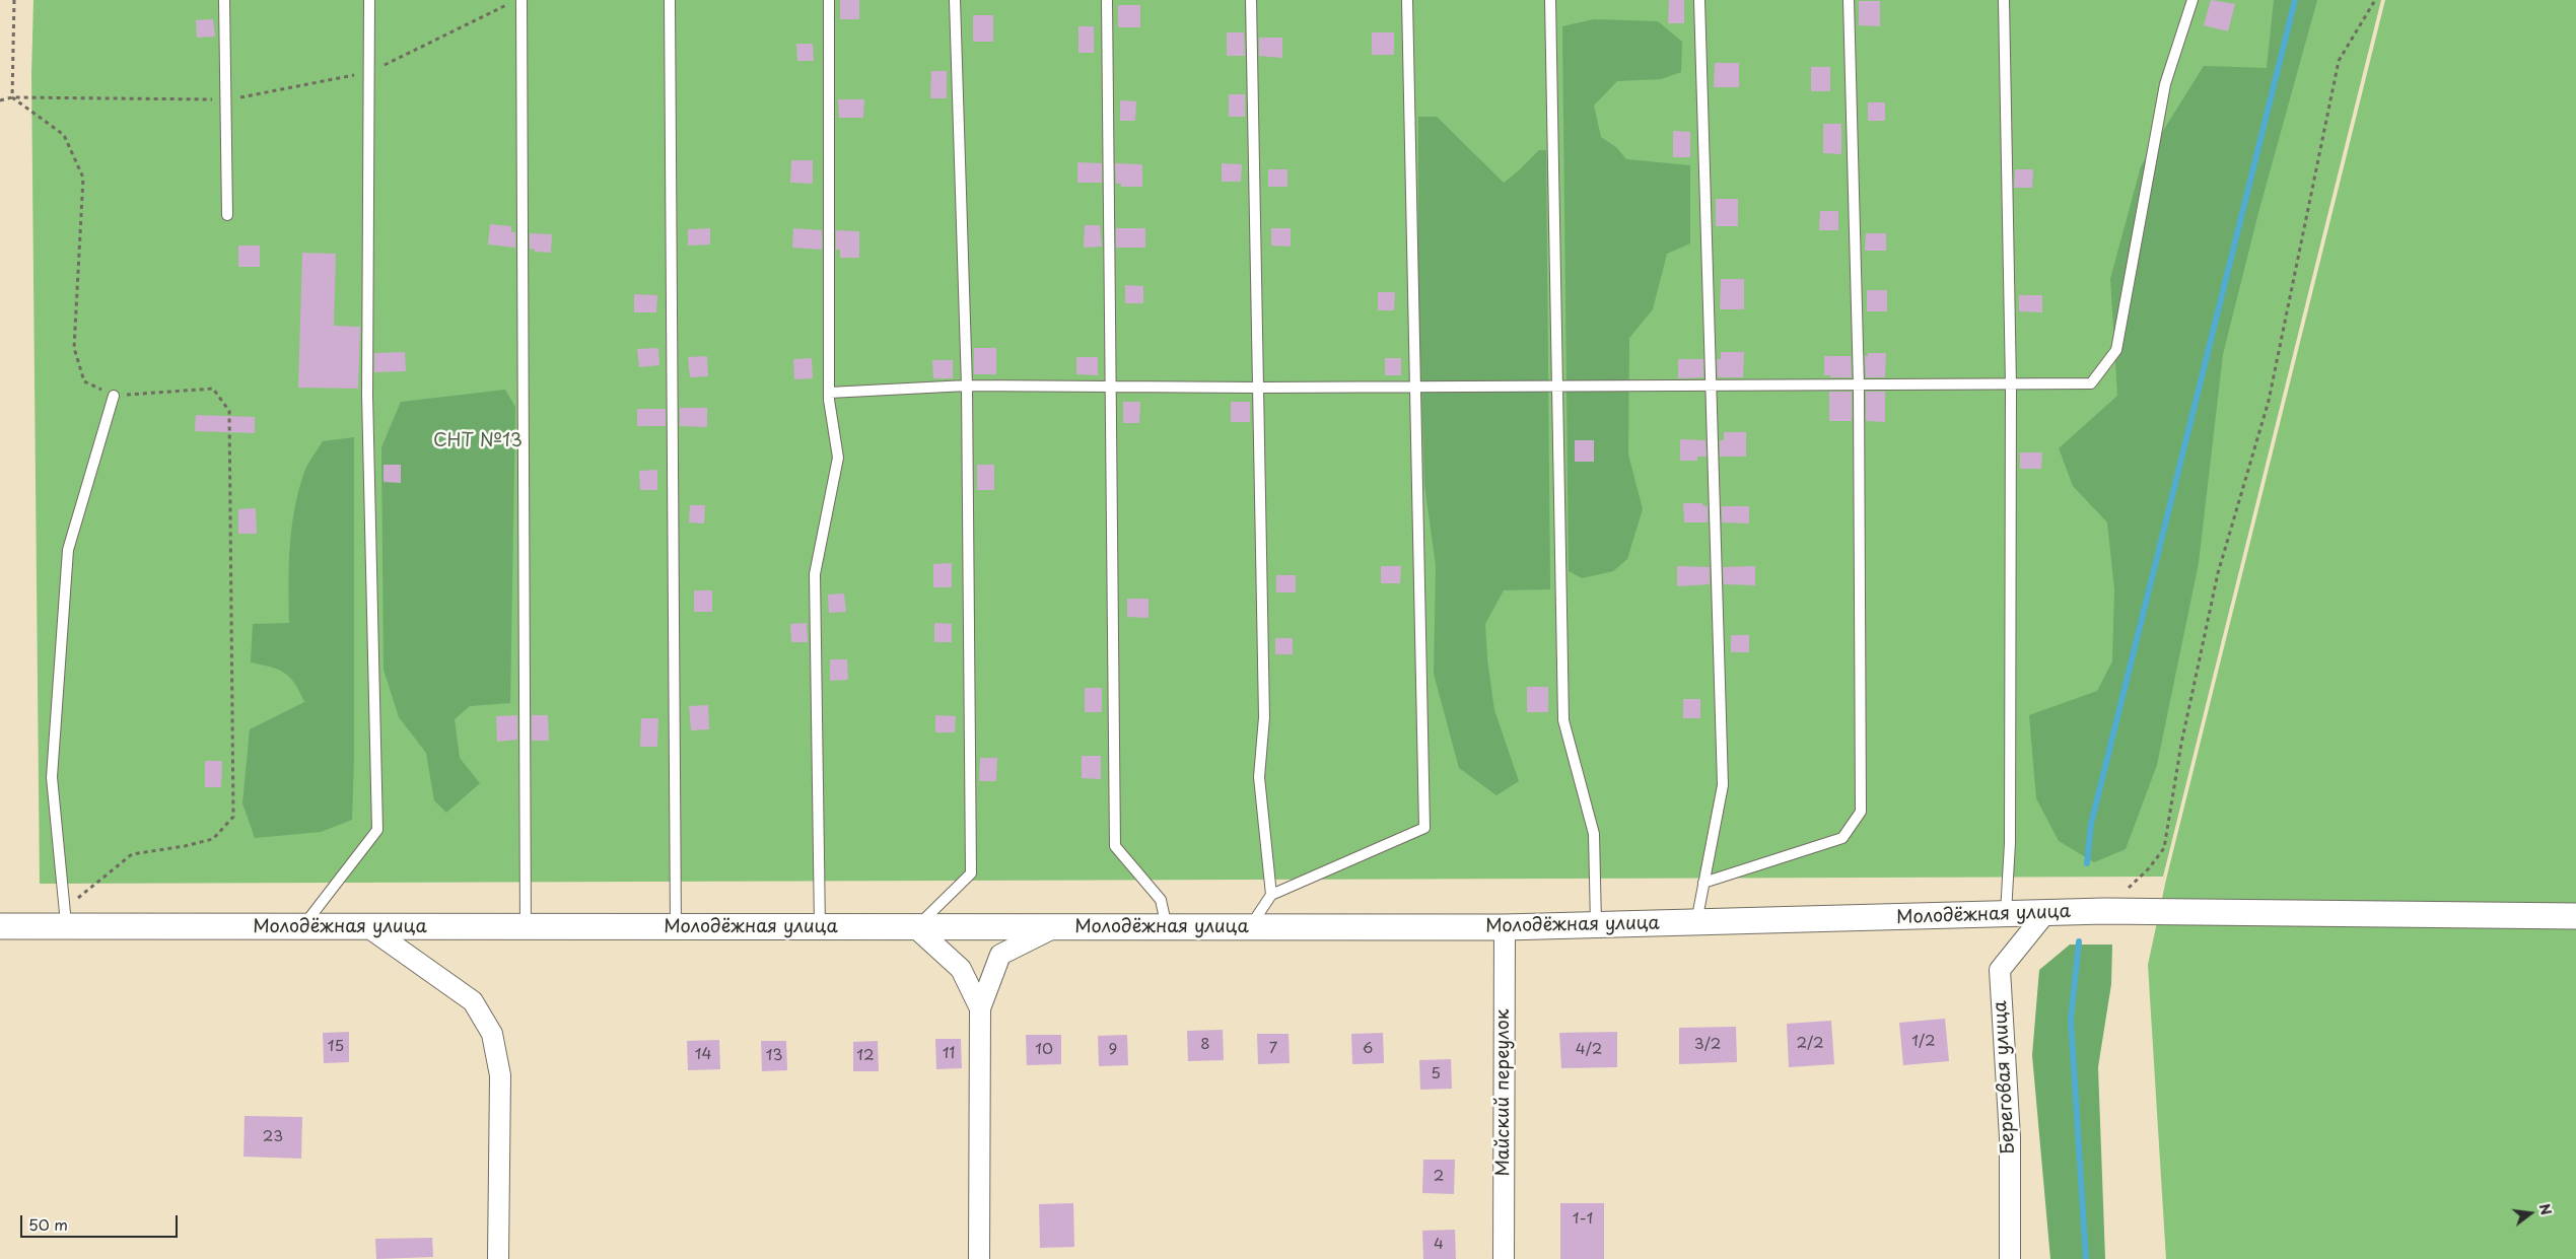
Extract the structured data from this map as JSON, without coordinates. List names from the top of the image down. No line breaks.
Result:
{"streets":{"street":["Молодёжная улица","Береговая улица","Майский переулок"]},"crossings":[["Молодёжная улица","Береговая улица"],["Молодёжная улица","Майский переулок"]],"parks":["СНТ №13"],"house_numbers":["1/2","2/2","8","3/2","15","7","6","10","9","4/2","11","14","13","12","5","23","2","1-1","4"],"scale_bar":"50 m","north":"right"}
